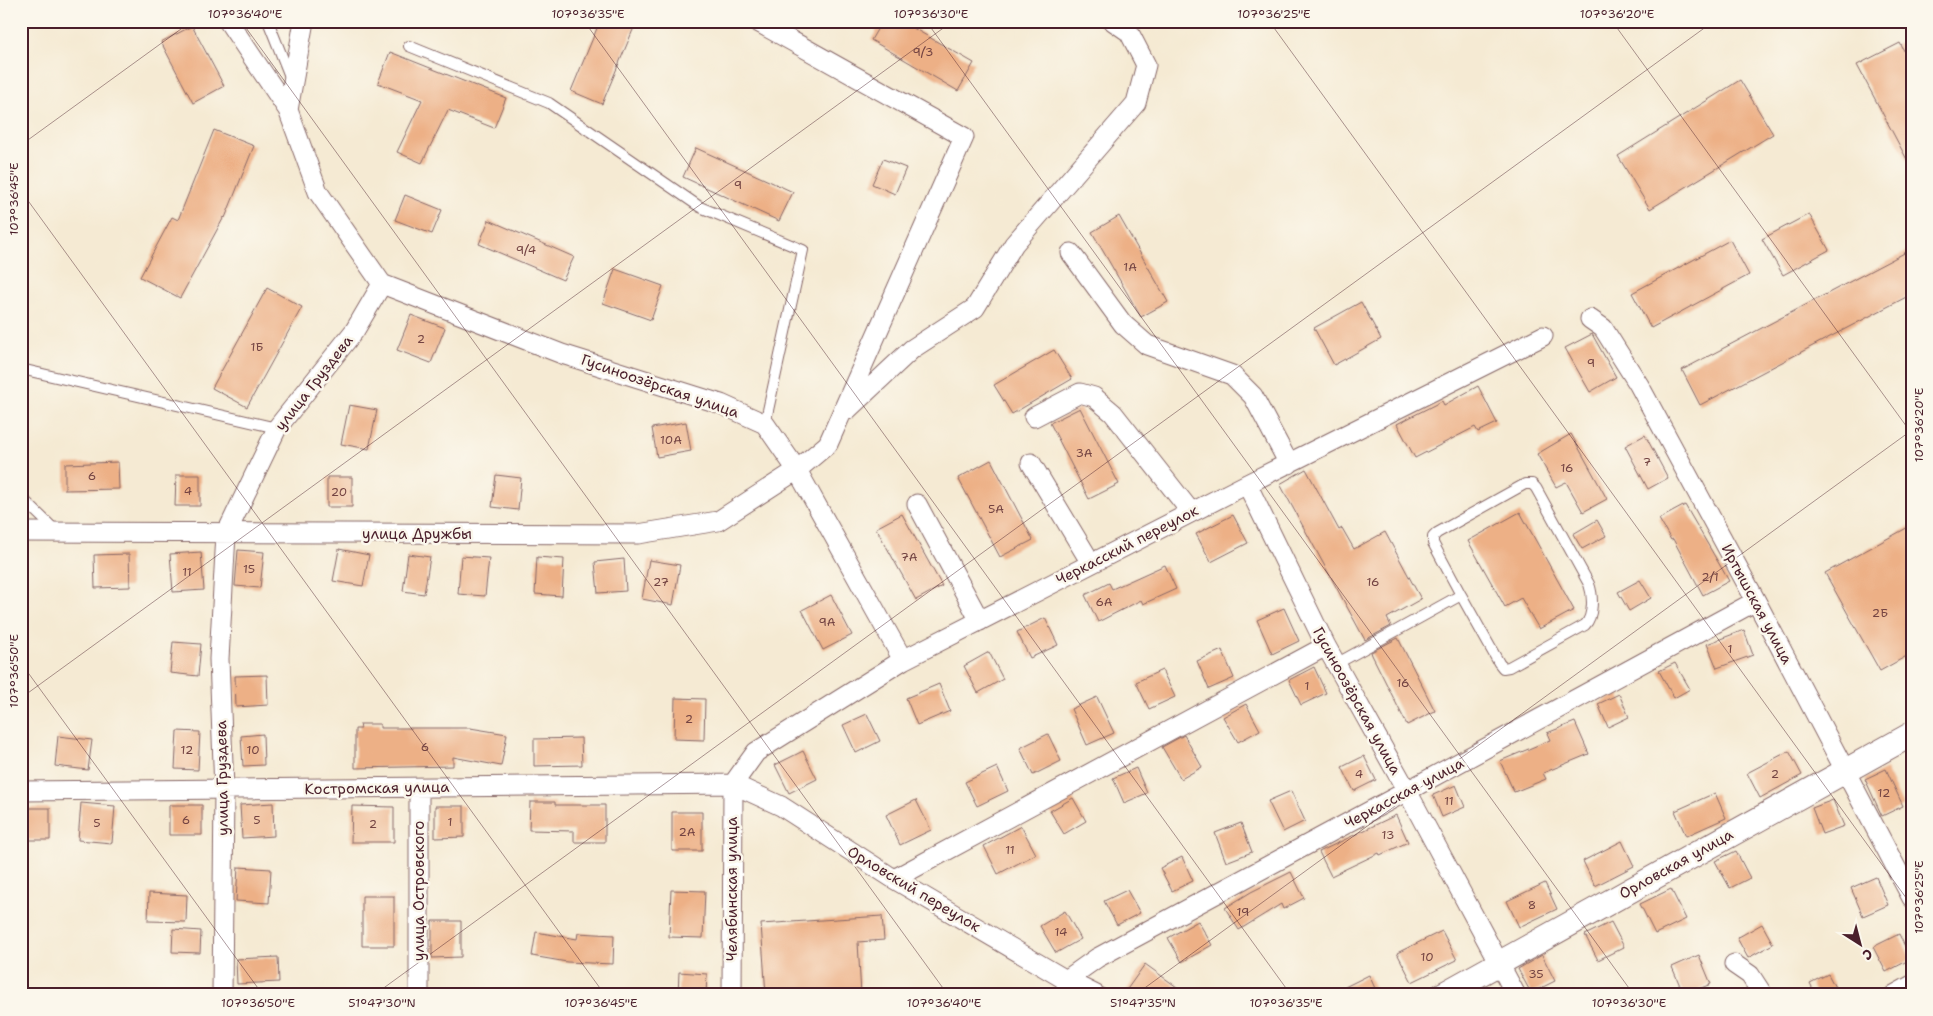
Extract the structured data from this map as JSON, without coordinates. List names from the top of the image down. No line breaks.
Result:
{"streets":{"street":["улица Груздева","Гусиноозёрская улица","улица Дружбы","Черкасский переулок","Иртышская улица","Костромская улица","Черкасская улица","Орловская улица","Челябинская улица","Орловский переулок","улица Островского"]},"crossings":[["улица Груздева","Гусиноозёрская улица"],["улица Груздева","улица Дружбы"],["улица Груздева","Костромская улица"],["Гусиноозёрская улица","Черкасский переулок"],["Гусиноозёрская улица","Черкасская улица"],["Гусиноозёрская улица","Орловская улица"],["Черкасский переулок","Костромская улица"],["Черкасский переулок","Челябинская улица"],["Черкасский переулок","Орловский переулок"],["Иртышская улица","Черкасская улица"],["Иртышская улица","Орловская улица"],["Костромская улица","Челябинская улица"],["Костромская улица","Орловский переулок"],["Костромская улица","улица Островского"],["Черкасская улица","Орловский переулок"],["Челябинская улица","Орловский переулок"]],"house_numbers":["9/3","9","9/4","1А","2","1Б","9","10А","3А","7","16","6","4","20","5А","7А","15","11","2/1","27","16","6А","2Б","9А","1","16","1","2","6","12","10","4","2","12","11","6","5","1","5","2","2А","13","11","8","19","14","10","35"],"north":"bottom right","coordinates":["107°36'40\"E","107°36'35\"E","107°36'30\"E","107°36'25\"E","107°36'20\"E","107°36'45\"E","107°36'50\"E","51°47'30\"N","51°47'35\"N"]}
